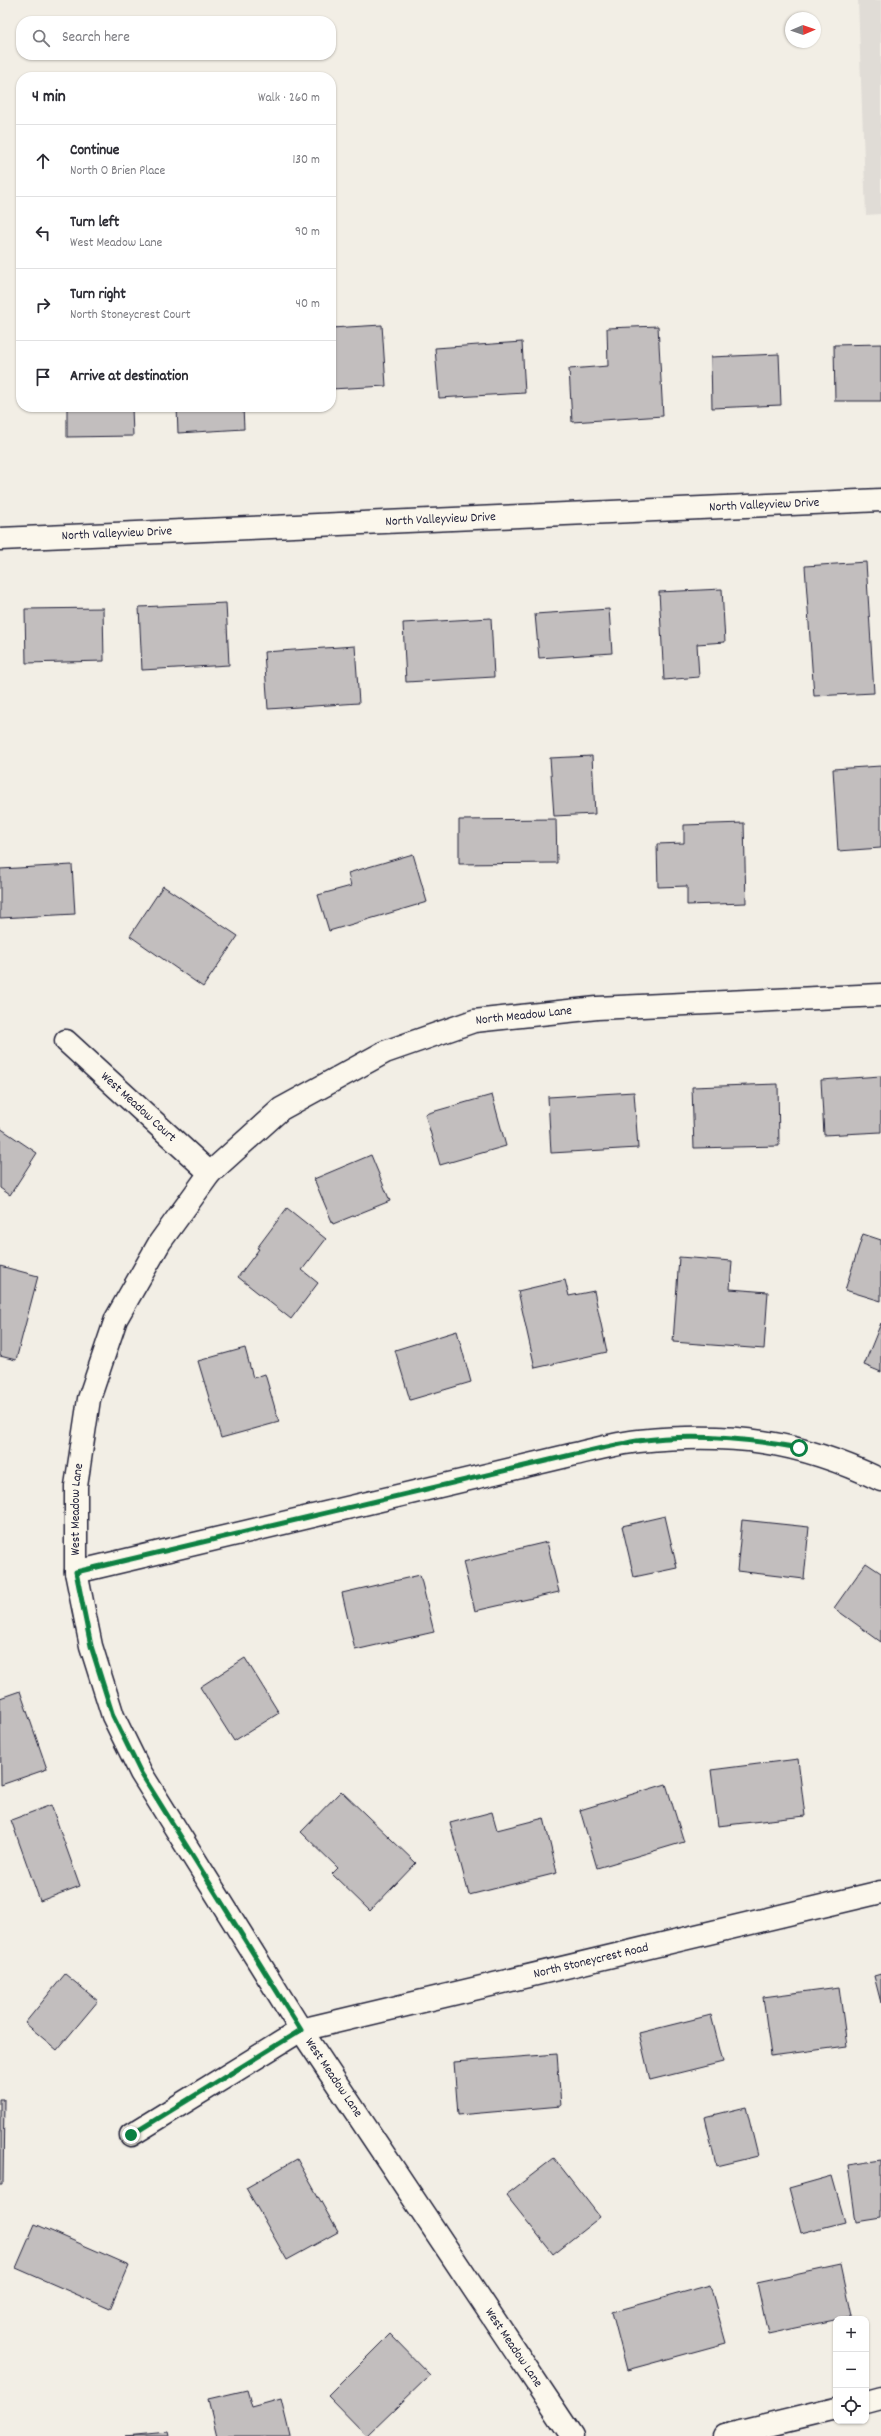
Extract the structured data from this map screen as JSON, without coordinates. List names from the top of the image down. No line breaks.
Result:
{"streets":{"street":["North Valleyview Drive","North Meadow Lane","West Meadow Court","West Meadow Lane","North Stoneycrest Road"]},"crossings":[["North Meadow Lane","West Meadow Court"],["North Meadow Lane","West Meadow Lane"],["West Meadow Court","West Meadow Lane"],["West Meadow Lane","North Stoneycrest Road"]],"north":"right","page":{"search":"Search here","heading":["4 min","Walk · 260 m"],"list":[["Continue","North O Brien Place","130 m"],["Turn left","West Meadow Lane","90 m"],["Turn right","North Stoneycrest Court","40 m"],"Arrive at destination"],"map_buttons":["+","−"]}}
